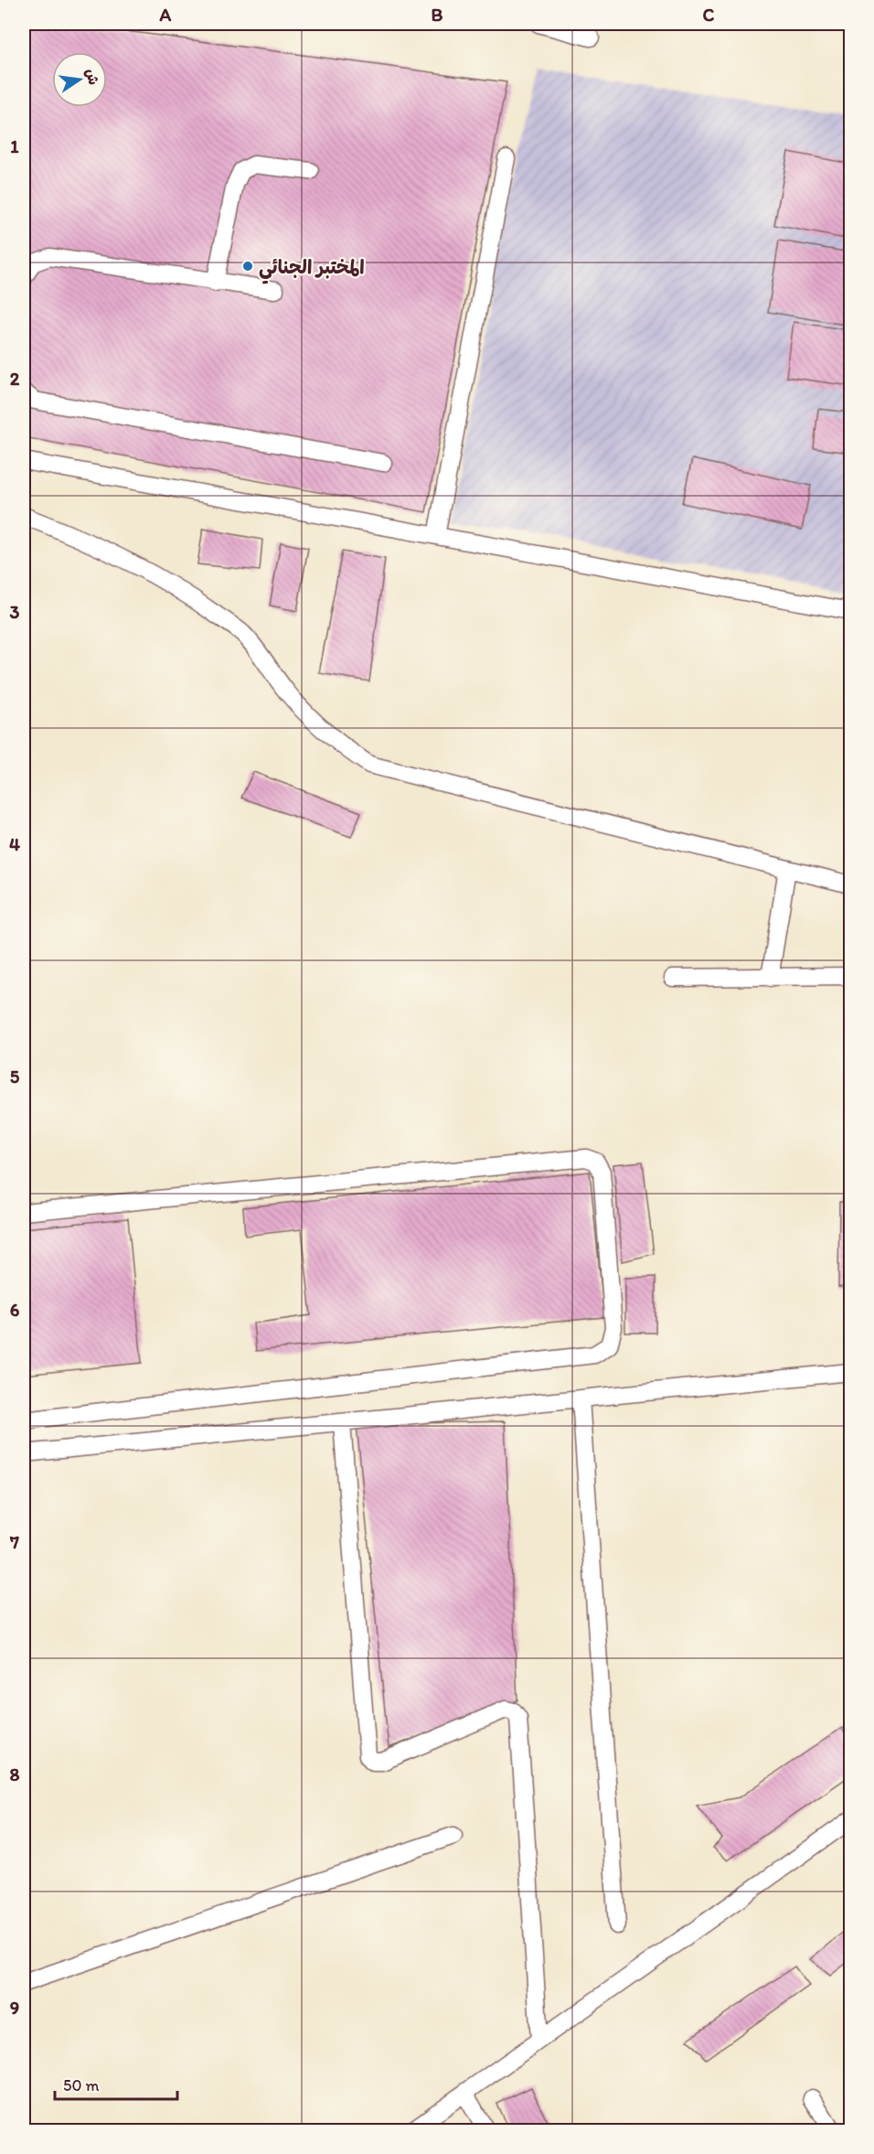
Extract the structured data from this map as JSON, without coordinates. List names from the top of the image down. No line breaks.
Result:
{"places":["المختبر الجنائي"],"scale_bar":"50 m","north":"right","grid":{"columns":["A","B","C"],"rows":["1","2","3","4","5","6","7","8","9"]}}
